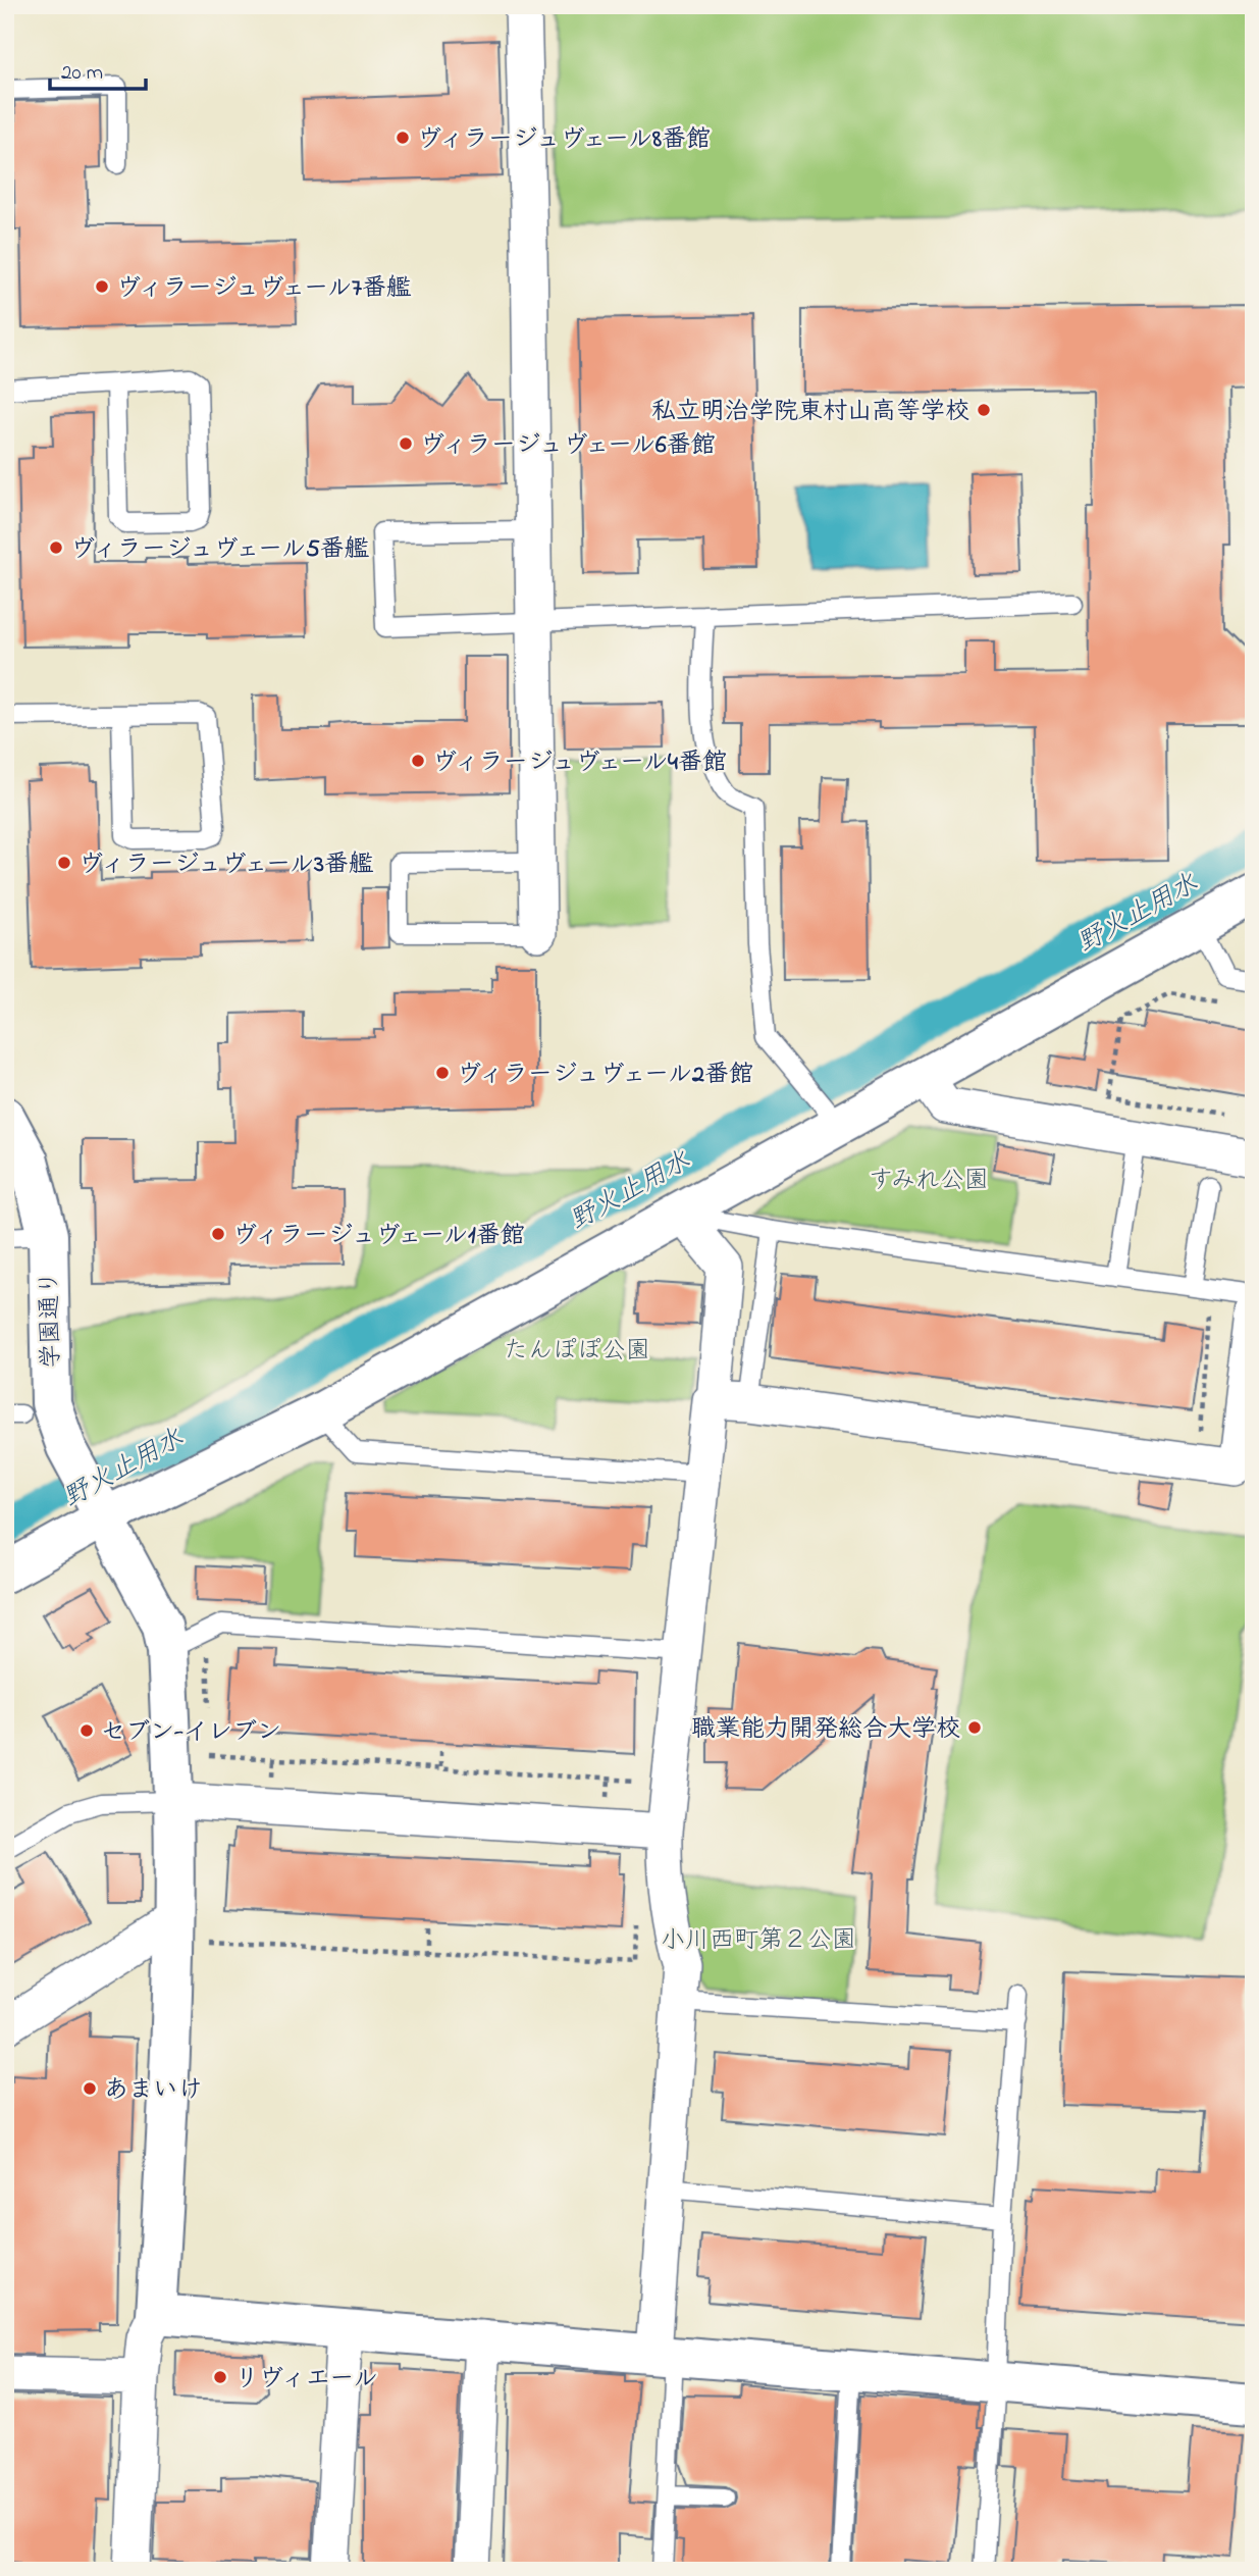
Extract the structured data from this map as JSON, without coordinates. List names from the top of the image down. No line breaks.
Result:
{"streets":{"street":["学園通り"]},"water":["野火止用水"],"parks":["すみれ公園","たんぽぽ公園","小川西町第２公園"],"places":["ヴィラージュヴェール8番館","ヴィラージュヴェール7番艦","私立明治学院東村山高等学校","ヴィラージュヴェール6番館","ヴィラージュヴェール5番艦","ヴィラージュヴェール4番館","ヴィラージュヴェール3番艦","ヴィラージュヴェール2番館","ヴィラージュヴェール1番館","職業能力開発総合大学校","セブン-イレブン","あまいけ","リヴィエール"],"scale_bar":"20 m"}
